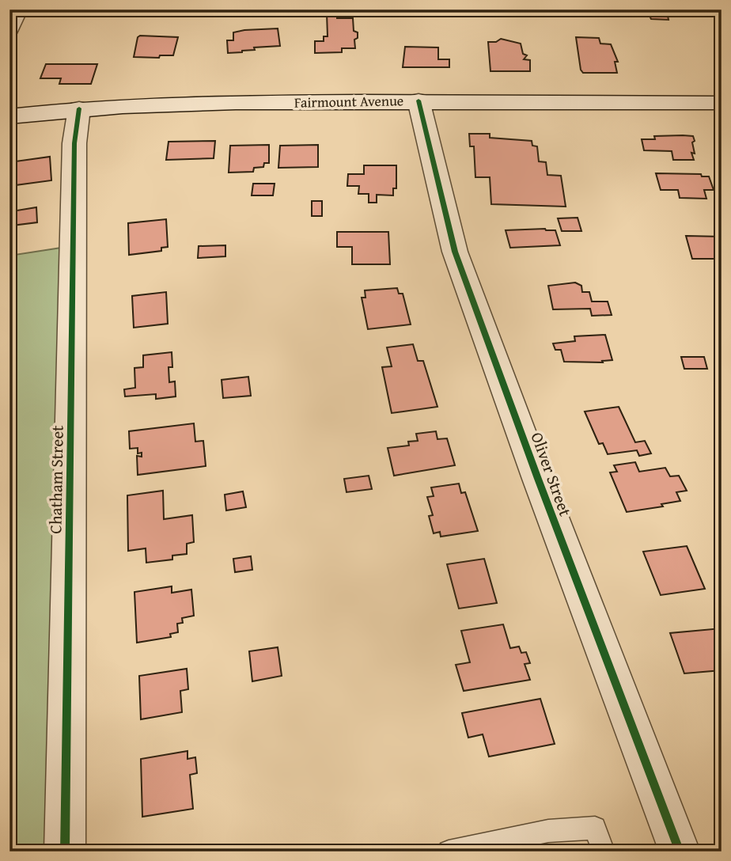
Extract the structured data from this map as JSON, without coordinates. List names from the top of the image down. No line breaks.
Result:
{"streets":{"street":["Fairmount Avenue","Oliver Street","Chatham Street"]},"crossings":[["Fairmount Avenue","Oliver Street"],["Fairmount Avenue","Chatham Street"]]}
